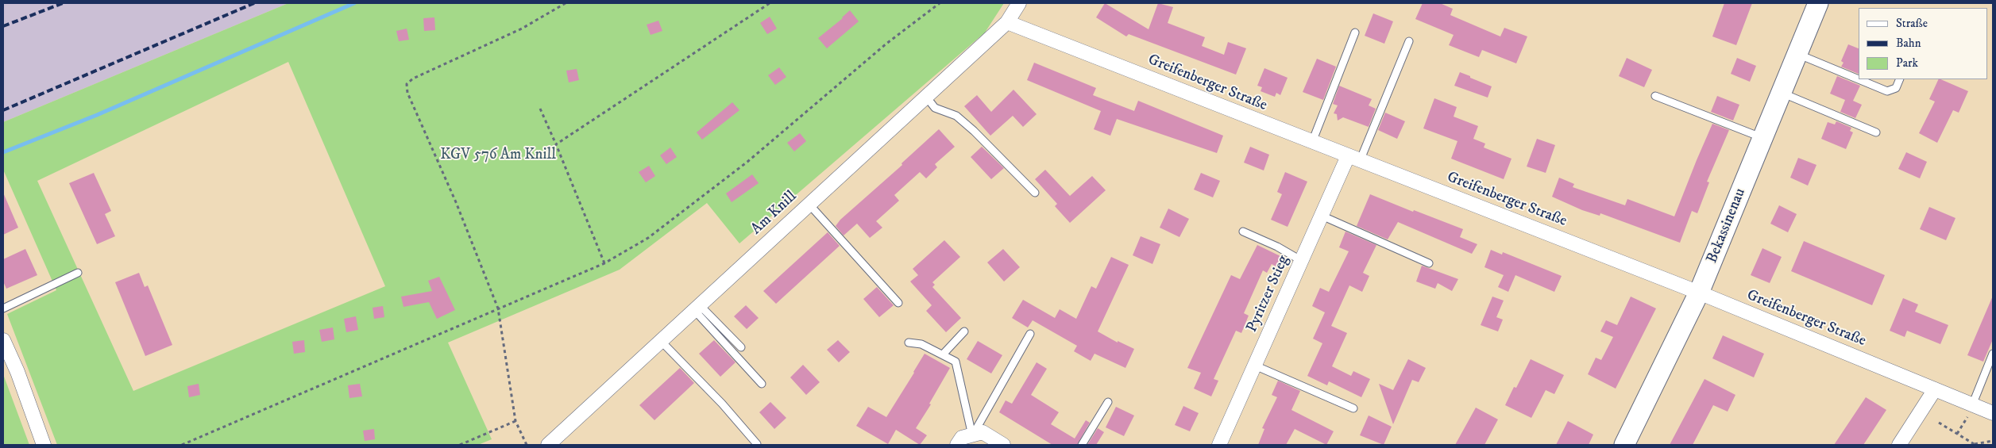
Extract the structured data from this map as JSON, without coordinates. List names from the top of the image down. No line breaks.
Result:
{"streets":{"street":["Greifenberger Straße","Am Knill","Bekassinenau","Pyritzer Stieg"]},"crossings":[["Greifenberger Straße","Am Knill"],["Greifenberger Straße","Bekassinenau"],["Greifenberger Straße","Pyritzer Stieg"]],"parks":["KGV 576 Am Knill"],"legend":["Straße","Bahn","Park"]}
